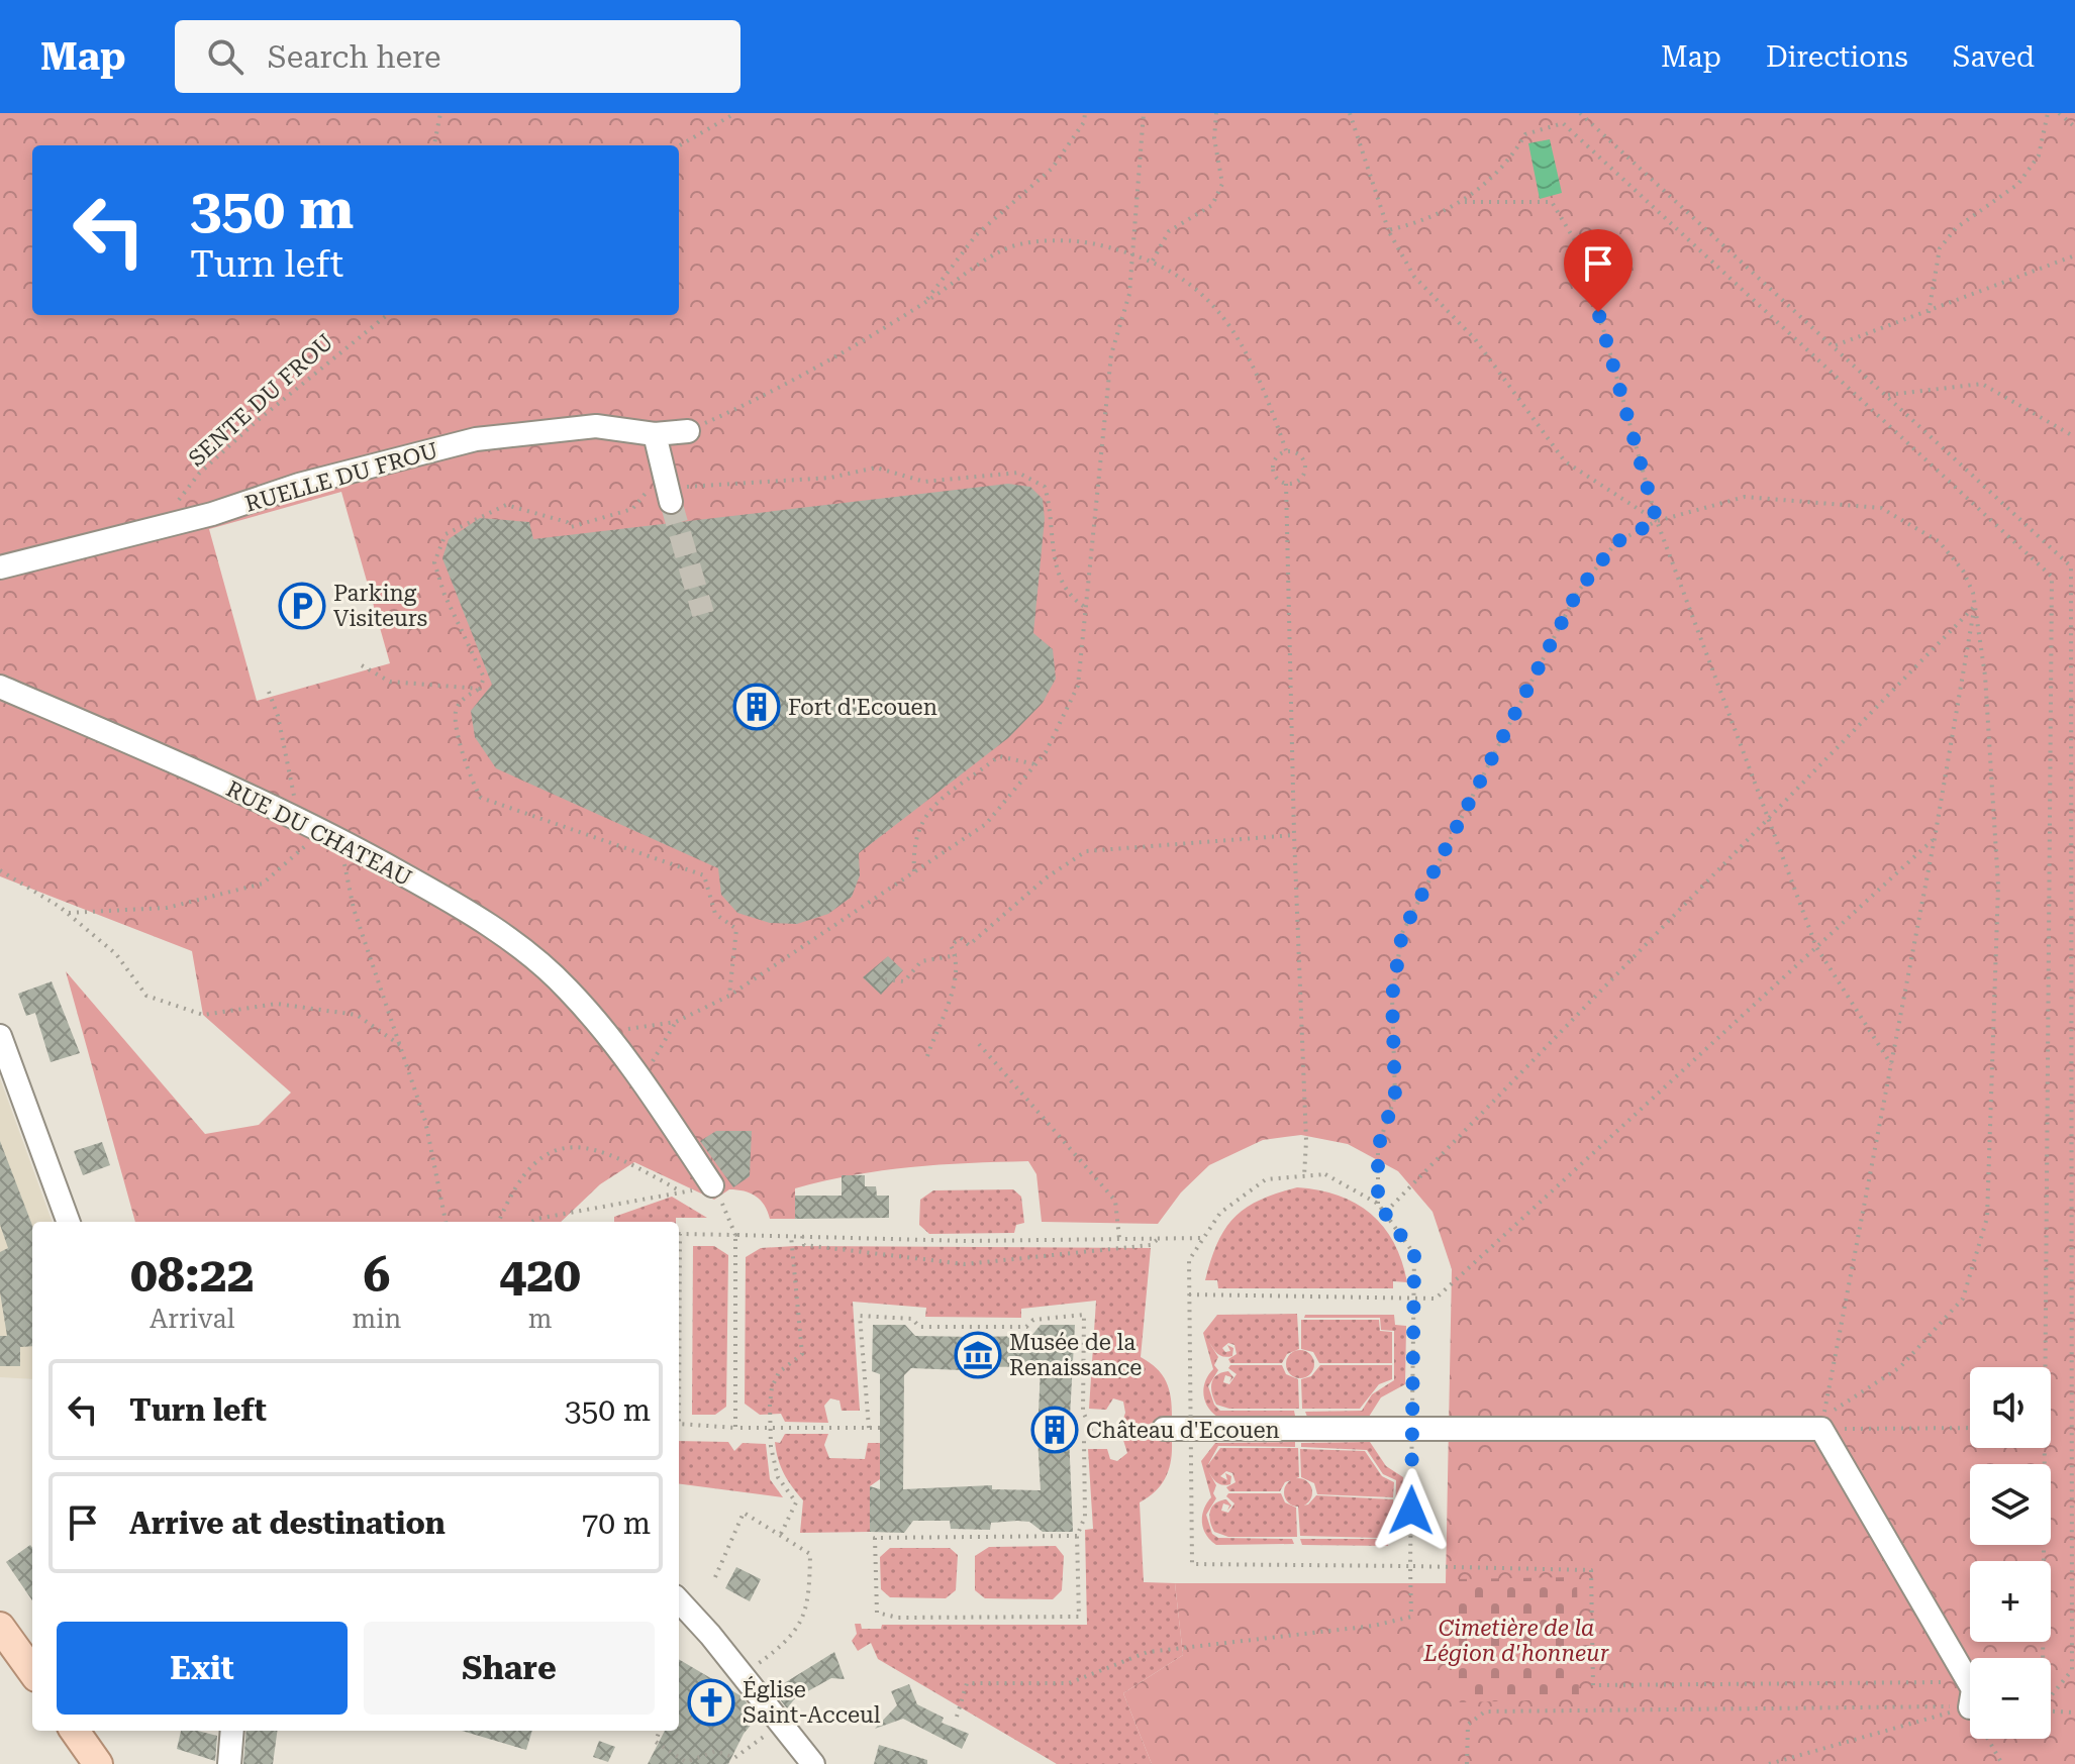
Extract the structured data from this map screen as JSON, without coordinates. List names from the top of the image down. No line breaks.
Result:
{"streets":{"street":["RUELLE DU FROU","RUE DU CHATEAU"],"path":["SENTE DU FROU"]},"crossings":[["SENTE DU FROU","RUELLE DU FROU"]],"parks":["Cimetière de la Légion d'honneur"],"places":{"parking":["Parking Visiteurs"],"building":["Fort d'Ecouen","Château d'Ecouen"],"museum":["Musée de la Renaissance"],"church":["Église Saint-Acceul"]},"page":{"header":"Map","search":"Search here","nav":["Map","Directions","Saved"],"turn":["350 m","Turn left"],"eta":["08:22","Arrival","6","min","420","m"],"list":[{"name":"Turn left","value":"350 m"},{"name":"Arrive at destination","value":"70 m"}],"map_buttons":["+","−"],"buttons":["Exit","Share"]}}
